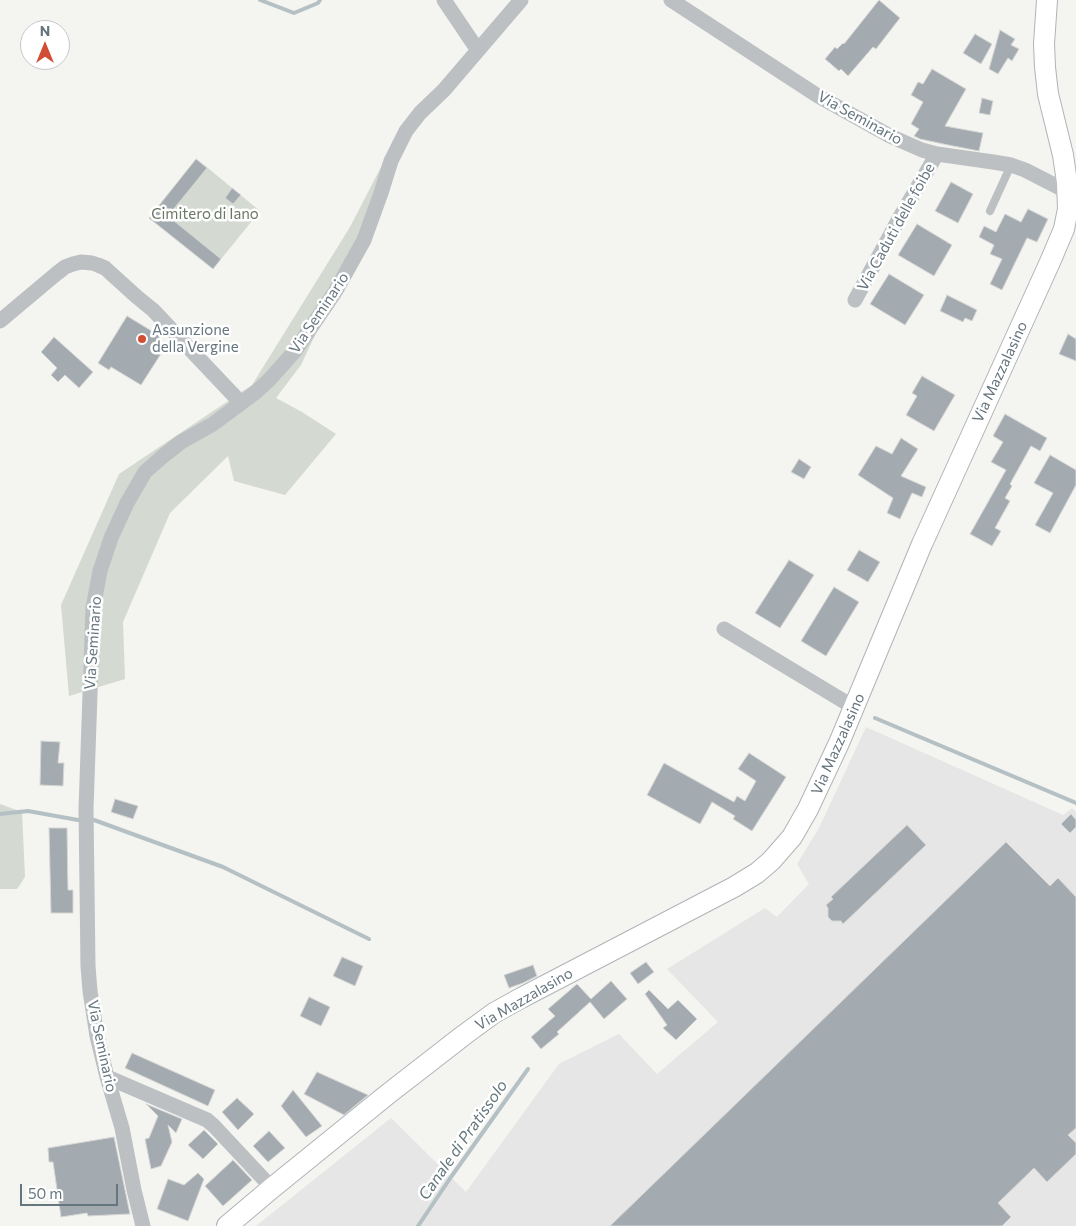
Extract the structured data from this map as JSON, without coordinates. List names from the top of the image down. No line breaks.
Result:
{"streets":{"main road":["Via Mazzalasino"],"street":["Via Seminario","Via Caduti delle foibe"]},"crossings":[["Via Seminario","Via Caduti delle foibe"],["Via Seminario","Via Mazzalasino"]],"water":["Canale di Pratissolo"],"parks":["Cimitero di Iano"],"places":["Assunzione della Vergine"],"scale_bar":"50 m","north":"top"}
